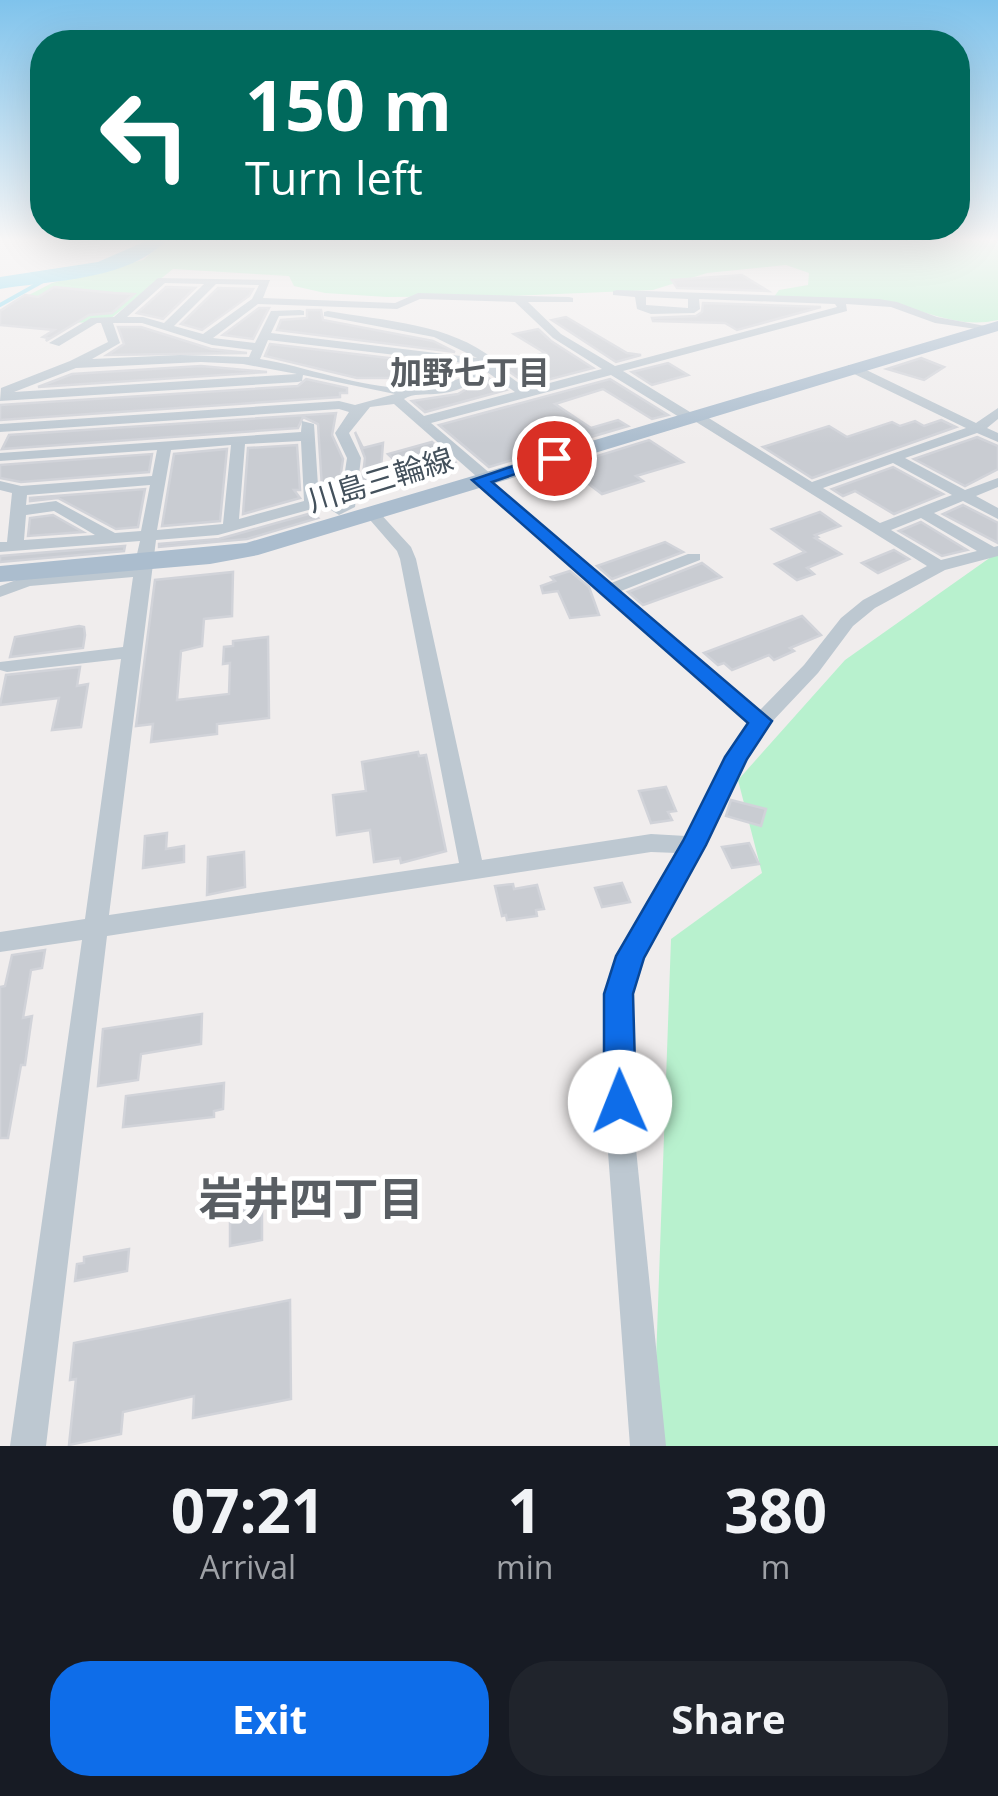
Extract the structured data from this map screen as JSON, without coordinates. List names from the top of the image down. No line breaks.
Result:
{"streets":{"main road":["川島三輪線"]},"districts":["加野七丁目","岩井四丁目"],"page":{"turn":["150 m","Turn left"],"eta":["07:21","Arrival","1","min","380","m"],"buttons":["Exit","Share"]}}
